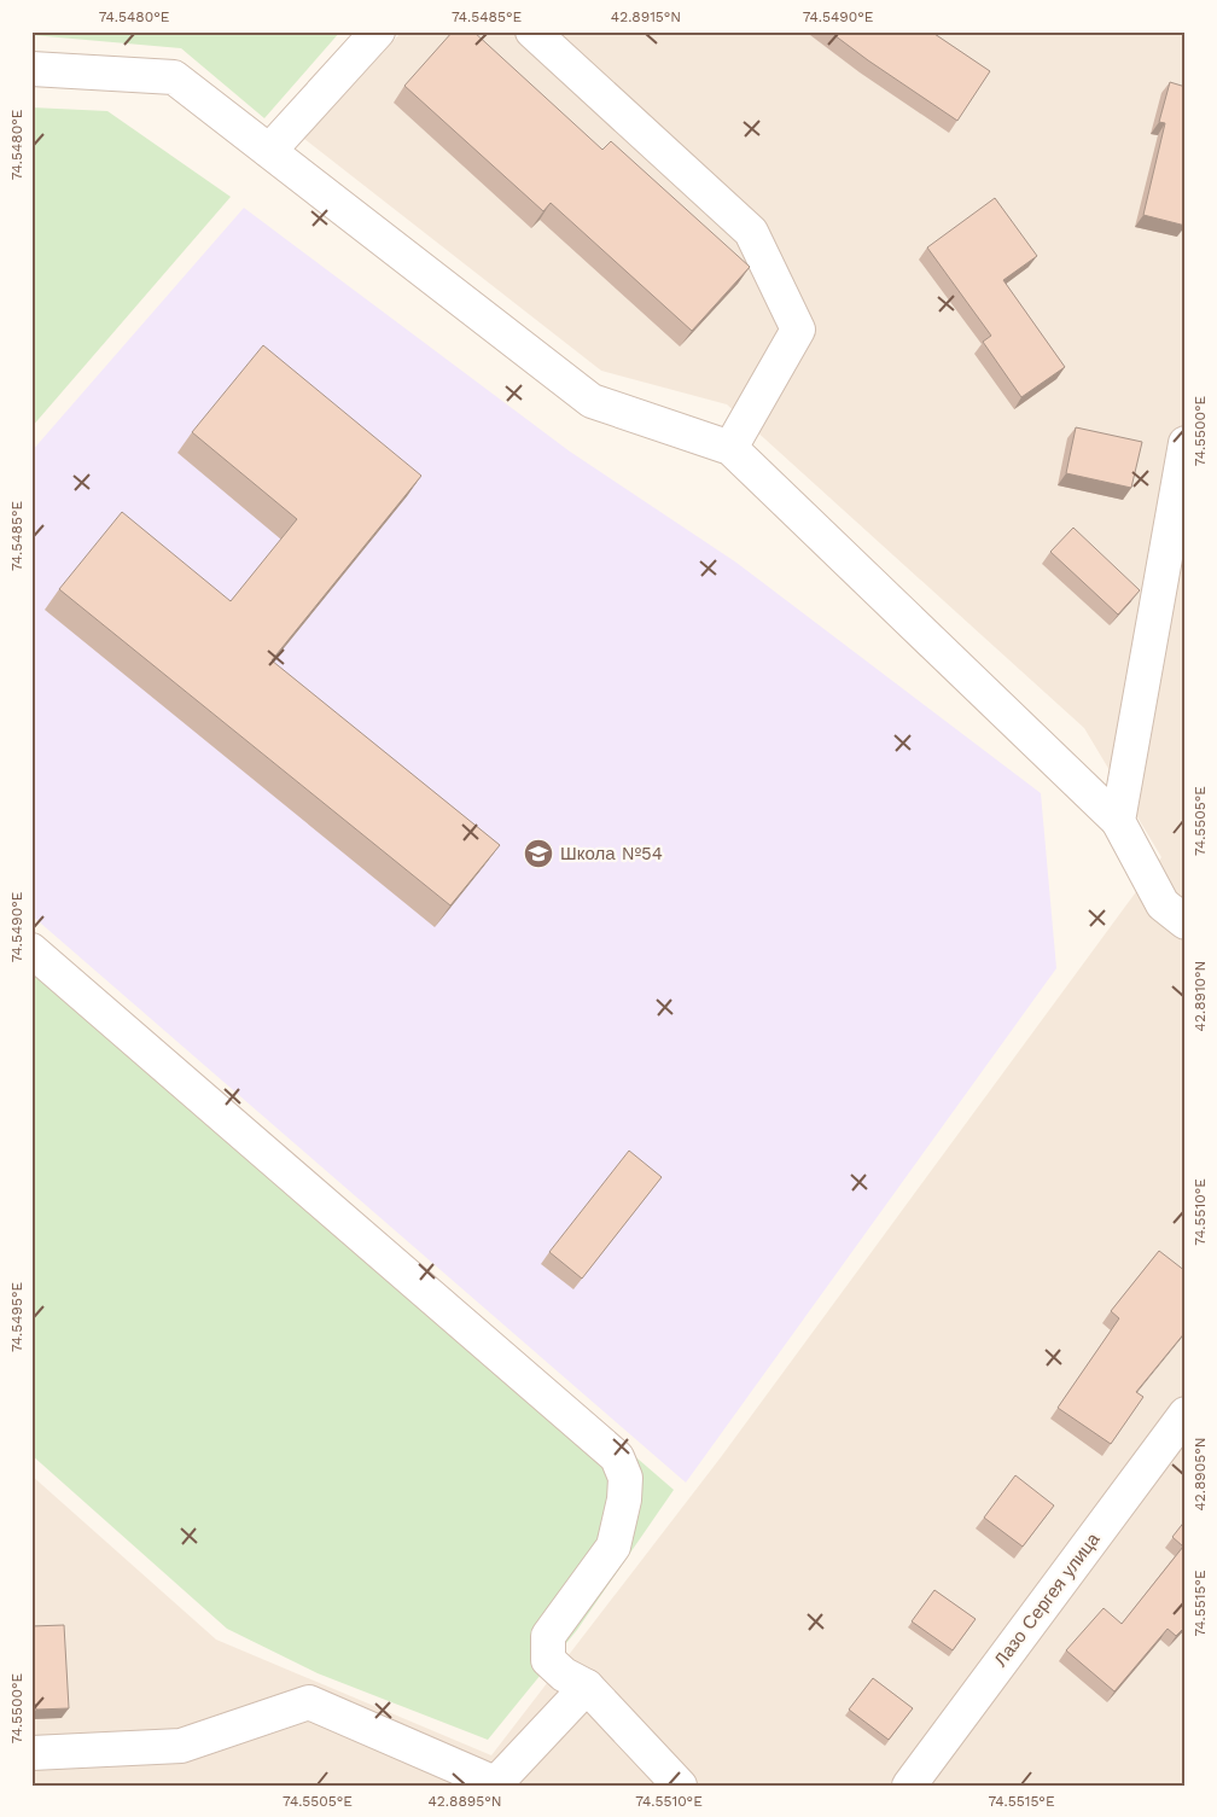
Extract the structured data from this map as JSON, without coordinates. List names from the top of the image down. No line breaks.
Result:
{"streets":{"street":["Лазо Сергея улица"]},"places":{"school or university":["Школа №54"]},"coordinates":["74.5480°E","74.5485°E","42.8915°N","74.5490°E","74.5500°E","74.5505°E","42.8910°N","74.5510°E","74.5495°E","42.8905°N","74.5515°E","42.8895°N"]}
